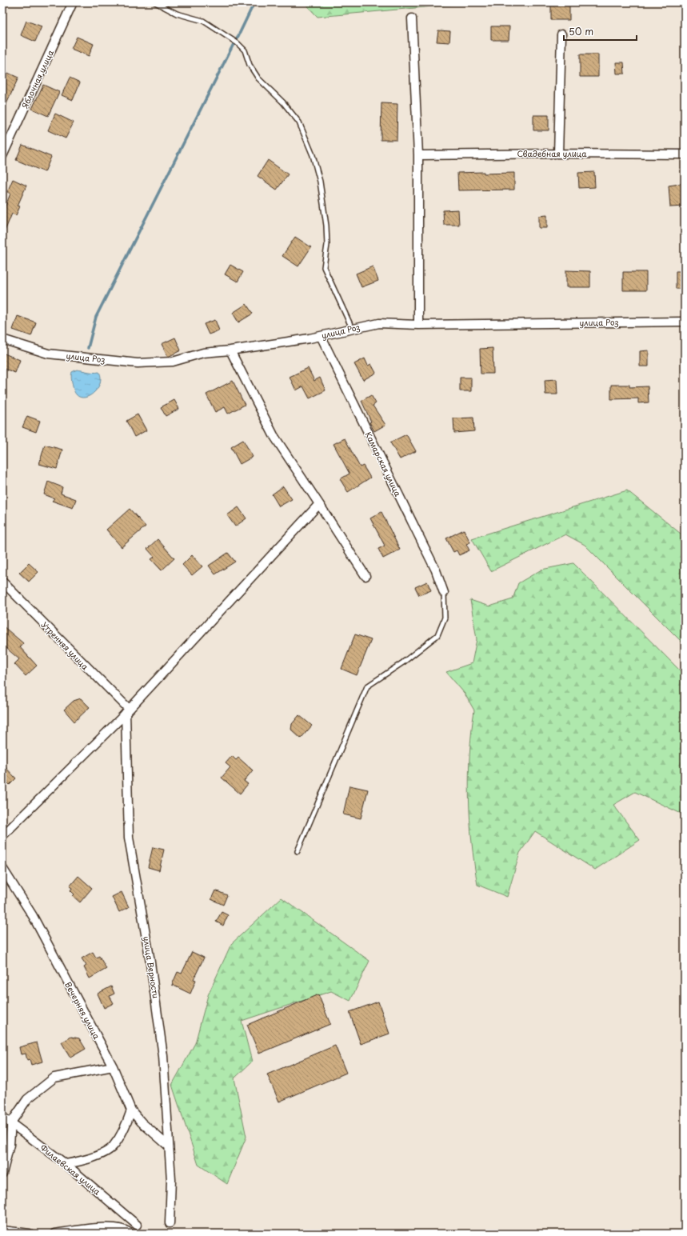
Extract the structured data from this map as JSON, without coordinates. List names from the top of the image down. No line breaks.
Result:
{"streets":{"street":["Яблочная улица","Свадебная улица","улица Роз","Камарская улица","Утренняя улица","улица Верности","Вечерняя улица","Филаевская улица"]},"crossings":[["улица Роз","Камарская улица"],["Утренняя улица","улица Верности"],["улица Верности","Вечерняя улица"],["Вечерняя улица","Филаевская улица"]],"scale_bar":"50 m"}
